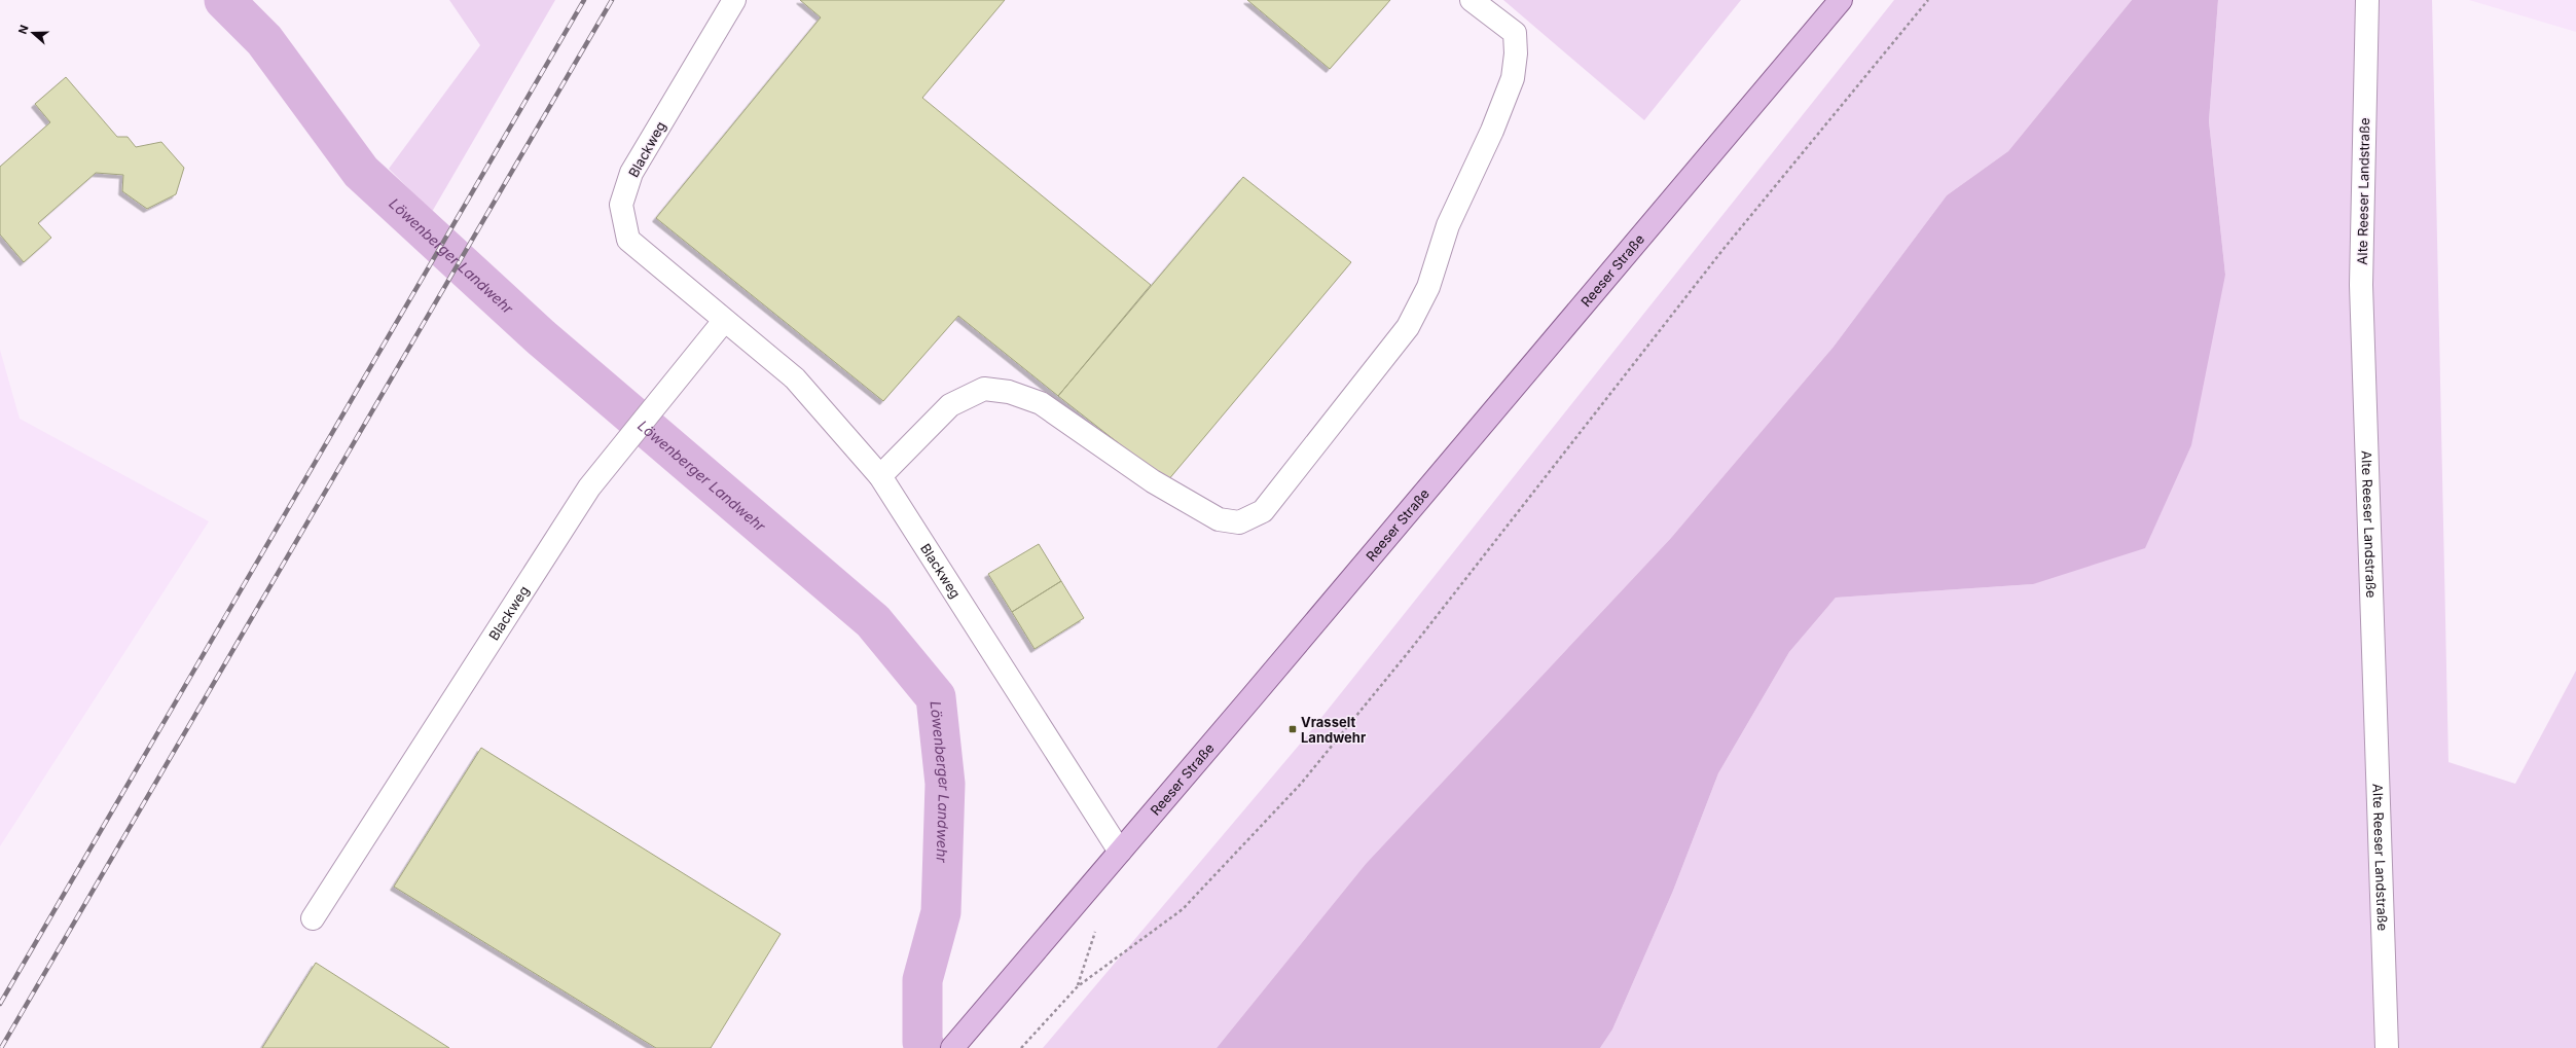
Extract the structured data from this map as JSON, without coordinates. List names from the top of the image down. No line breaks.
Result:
{"streets":{"main road":["Reeser Straße"],"street":["Blackweg","Alte Reeser Landstraße"]},"crossings":[["Blackweg","Reeser Straße"]],"water":["Löwenberger Landwehr"],"places":{"transit":["Vrasselt Landwehr"]},"north":"left"}
